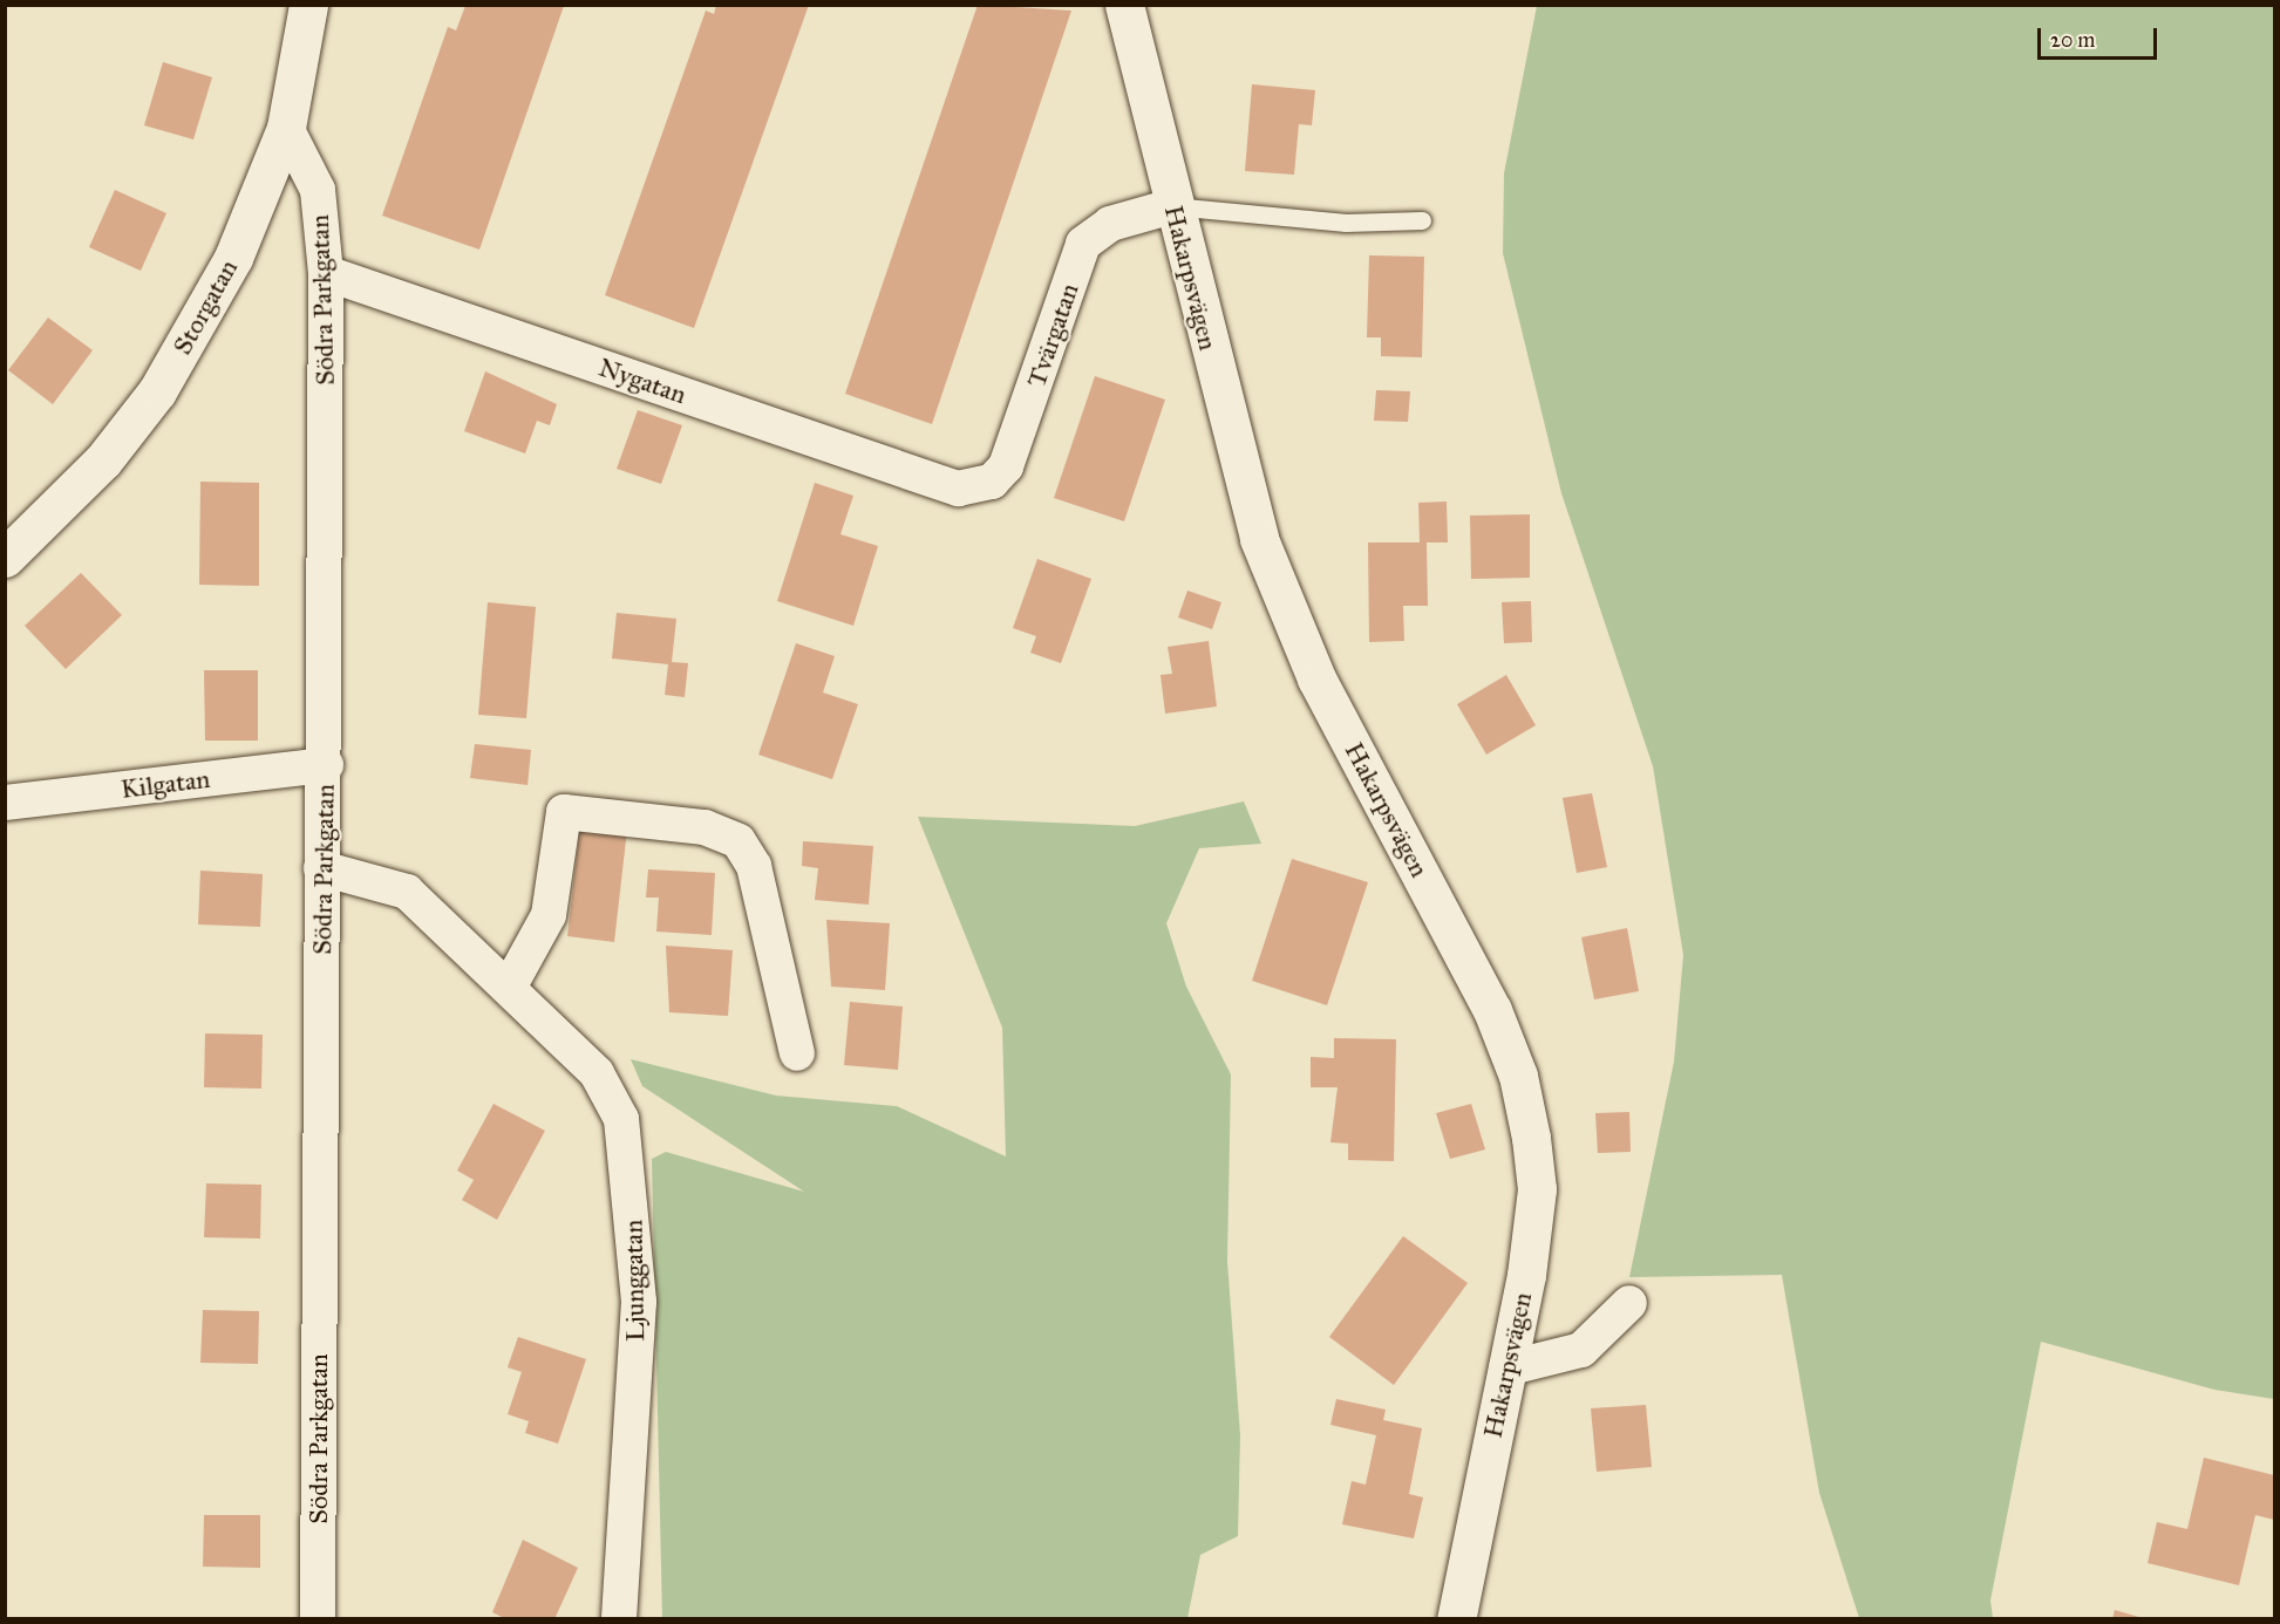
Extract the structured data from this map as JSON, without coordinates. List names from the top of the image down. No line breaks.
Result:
{"streets":{"street":["Hakarpsvägen","Södra Parkgatan","Storgatan","Tvärgatan","Nygatan","Kilgatan","Ljunggatan"]},"crossings":[["Hakarpsvägen","Tvärgatan"],["Södra Parkgatan","Storgatan"],["Södra Parkgatan","Nygatan"],["Södra Parkgatan","Kilgatan"],["Södra Parkgatan","Ljunggatan"],["Tvärgatan","Nygatan"]],"scale_bar":"20 m"}
